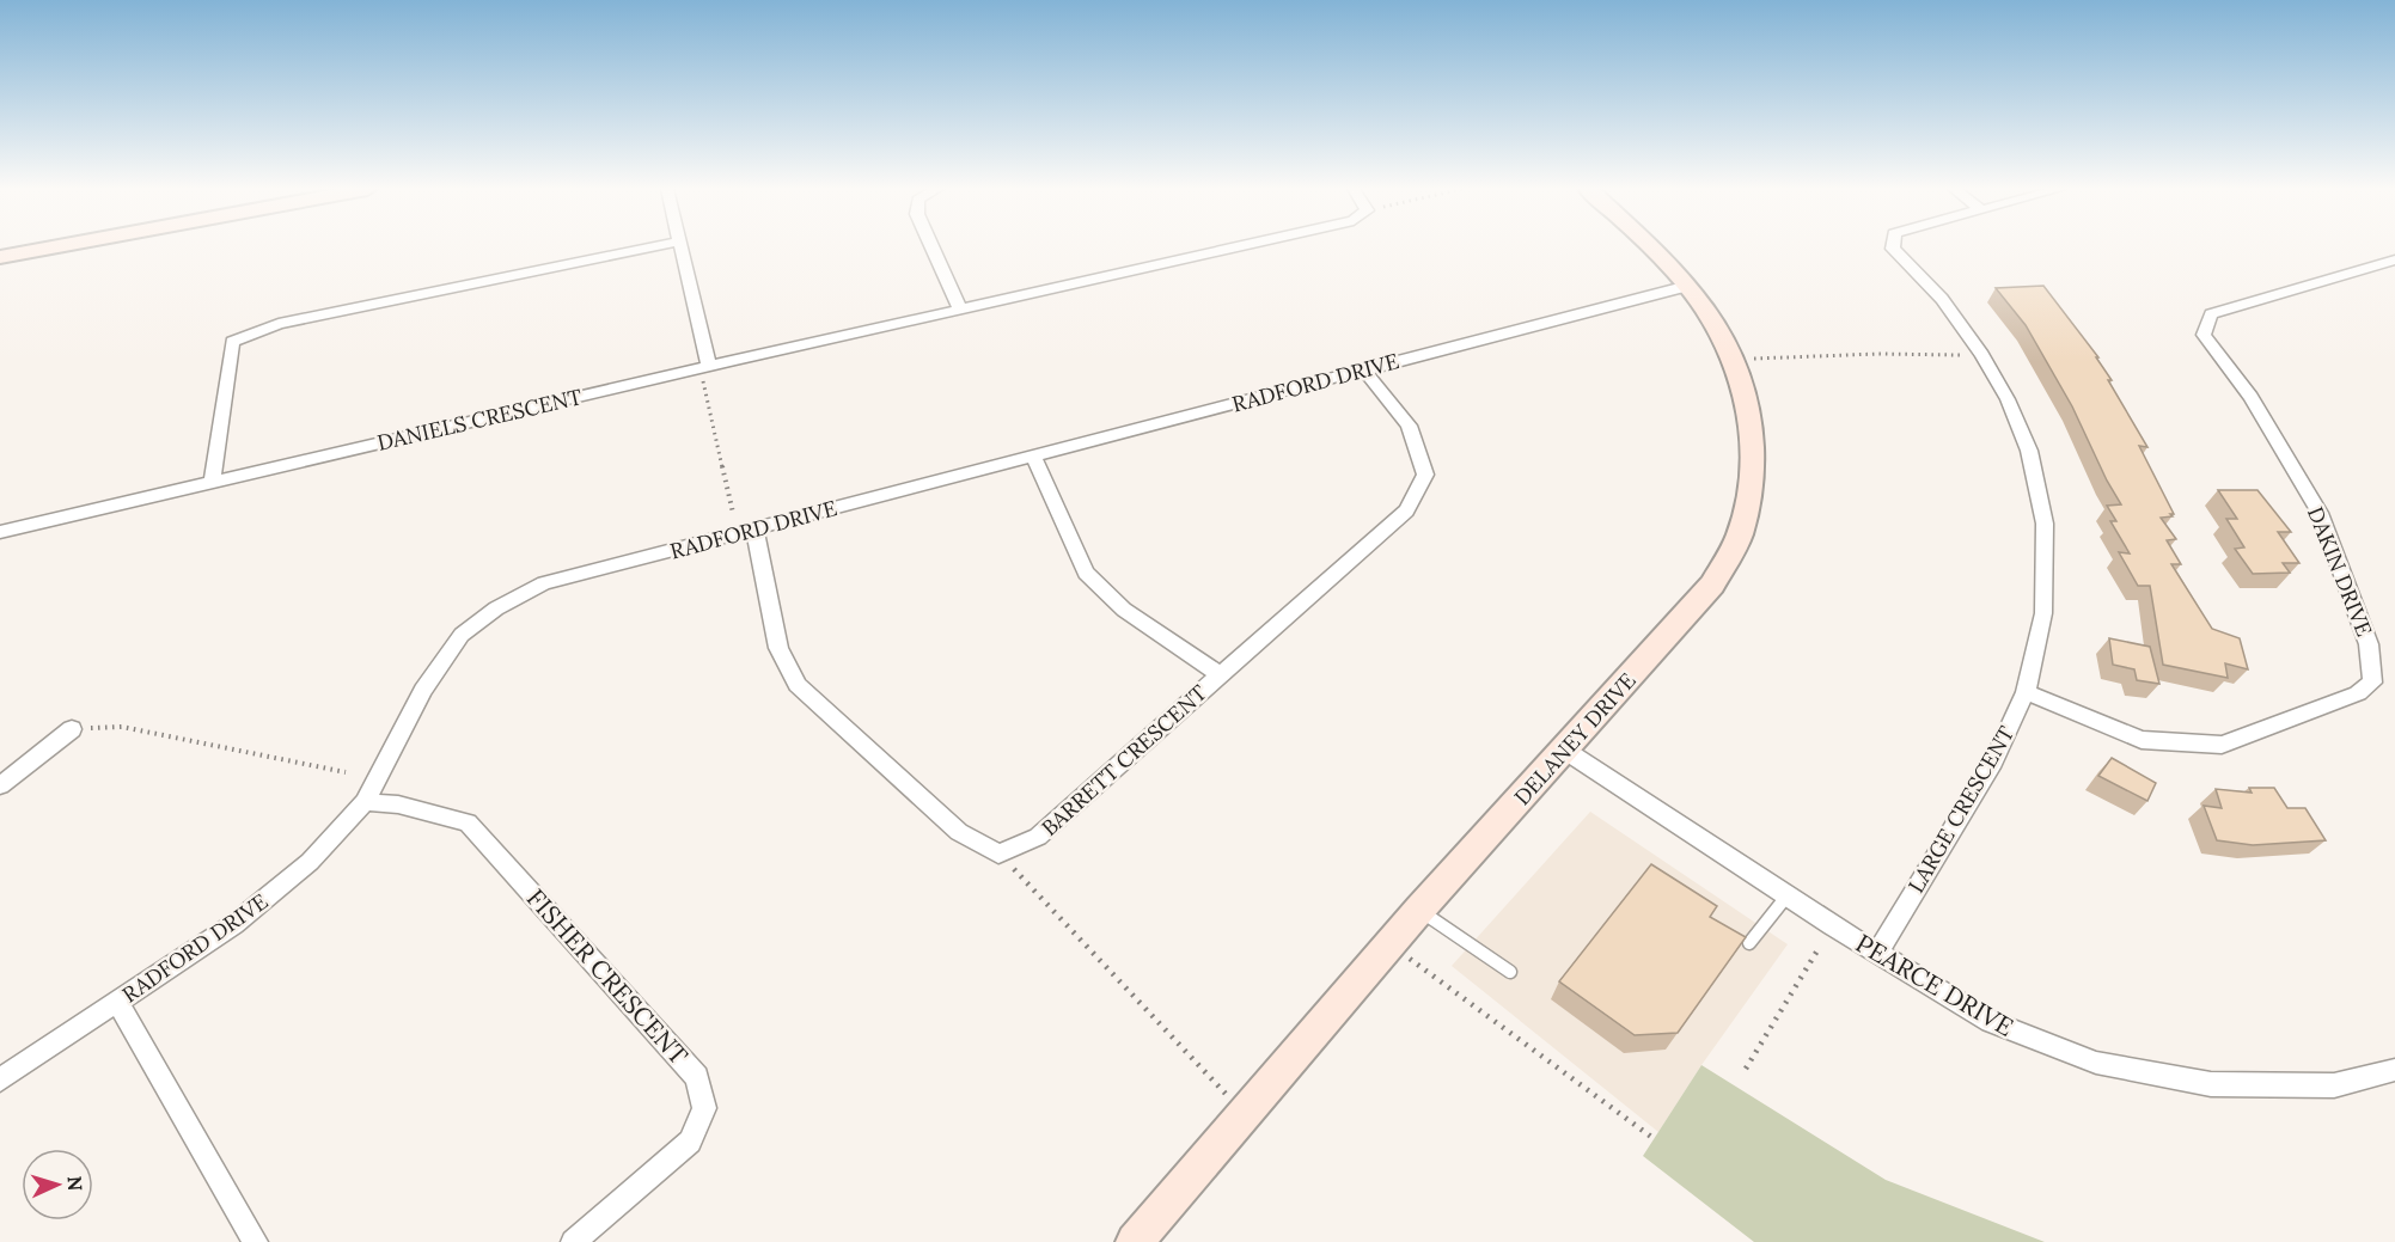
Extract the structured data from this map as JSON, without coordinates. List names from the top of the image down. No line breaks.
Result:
{"streets":{"street":["RADFORD DRIVE","DANIELS CRESCENT","DAKIN DRIVE","DELANEY DRIVE","BARRETT CRESCENT","LARGE CRESCENT","FISHER CRESCENT","PEARCE DRIVE"]},"crossings":[["RADFORD DRIVE","DELANEY DRIVE"],["RADFORD DRIVE","BARRETT CRESCENT"],["RADFORD DRIVE","FISHER CRESCENT"],["DAKIN DRIVE","LARGE CRESCENT"],["DELANEY DRIVE","PEARCE DRIVE"],["LARGE CRESCENT","PEARCE DRIVE"]],"north":"right"}
